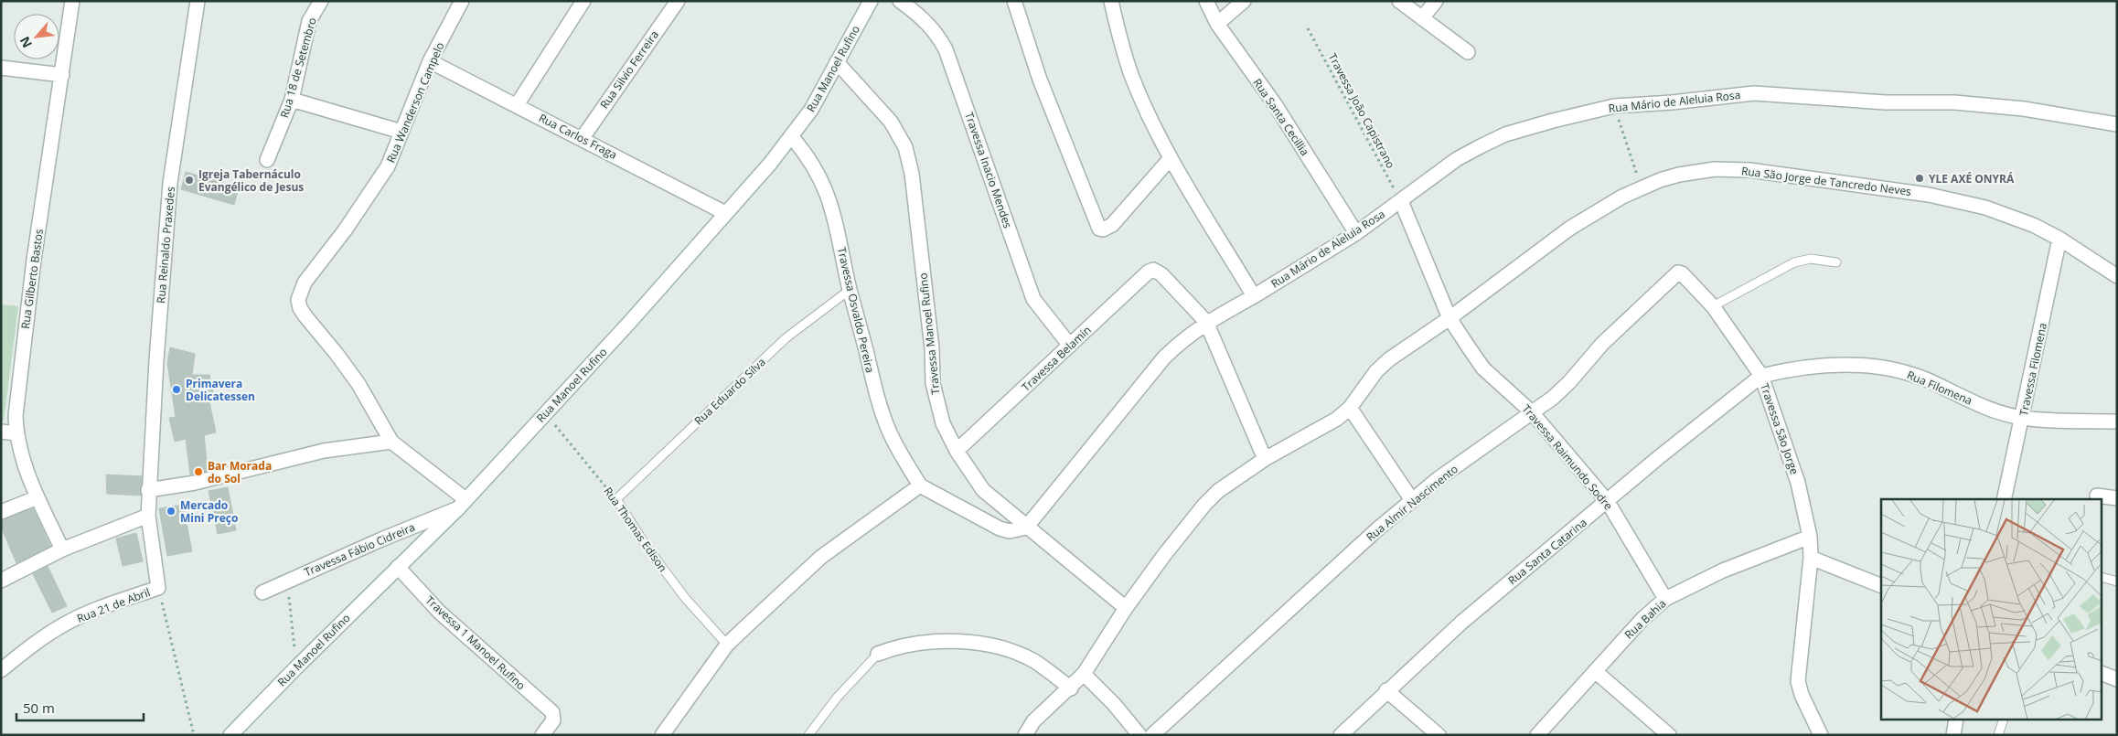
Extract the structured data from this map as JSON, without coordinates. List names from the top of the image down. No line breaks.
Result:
{"streets":{"street":["Rua 18 de Setembro","Rua Manoel Rufino","Rua Silvio Ferreira","Rua Mário de Aleluia Rosa","Rua Wanderson Campelo","Rua Santa Cecillia","Rua Carlos Fraga","Travessa Inacio Mendes","Rua São Jorge de Tancredo Neves","Rua Reinaldo Praxedes","Rua Gilberto Bastos","Travessa Osvaldo Pereira","Travessa Manoel Rufino","Travessa Belamin","Travessa Filomena","Rua Filomena","Travessa São Jorge","Travessa Raimundo Sodre","Rua Almir Nascimento","Travessa Fábio Cidreira","Rua Santa Catarina","Rua 21 de Abril","Rua Bahia","Travessa 1 Manoel Rufino"],"lane":["Rua Eduardo Silva","Rua Thomas Edison"],"path":["Travessa João Capistrano"]},"crossings":[["Rua Manoel Rufino","Rua Carlos Fraga"],["Rua Manoel Rufino","Travessa Osvaldo Pereira"],["Rua Manoel Rufino","Travessa Manoel Rufino"],["Rua Manoel Rufino","Rua Thomas Edison"],["Rua Manoel Rufino","Travessa Fábio Cidreira"],["Rua Manoel Rufino","Travessa 1 Manoel Rufino"],["Rua Silvio Ferreira","Rua Carlos Fraga"],["Rua Mário de Aleluia Rosa","Travessa João Capistrano"],["Rua Mário de Aleluia Rosa","Rua Santa Cecillia"],["Rua Mário de Aleluia Rosa","Travessa Manoel Rufino"],["Rua Mário de Aleluia Rosa","Travessa Belamin"],["Rua Mário de Aleluia Rosa","Travessa Raimundo Sodre"],["Rua Wanderson Campelo","Rua Carlos Fraga"],["Travessa João Capistrano","Travessa Raimundo Sodre"],["Travessa Inacio Mendes","Travessa Belamin"],["Rua São Jorge de Tancredo Neves","Travessa Manoel Rufino"],["Rua São Jorge de Tancredo Neves","Travessa Filomena"],["Rua São Jorge de Tancredo Neves","Travessa Raimundo Sodre"],["Rua Reinaldo Praxedes","Rua 21 de Abril"],["Travessa Osvaldo Pereira","Rua Eduardo Silva"],["Travessa Manoel Rufino","Travessa Belamin"],["Travessa Filomena","Rua Filomena"],["Rua Filomena","Travessa São Jorge"],["Rua Filomena","Rua Santa Catarina"],["Rua Eduardo Silva","Rua Thomas Edison"],["Travessa São Jorge","Rua Almir Nascimento"],["Travessa São Jorge","Rua Santa Catarina"],["Travessa São Jorge","Rua Bahia"],["Travessa Raimundo Sodre","Rua Almir Nascimento"],["Travessa Raimundo Sodre","Rua Santa Catarina"],["Travessa Raimundo Sodre","Rua Bahia"]],"places":["YLE AXÉ ONYRÁ","Igreja Tabernáculo Evangélico de Jesus","Primavera Delicatessen","Bar Morada do Sol","Mercado Mini Preço"],"scale_bar":"50 m","north":"bottom left"}
